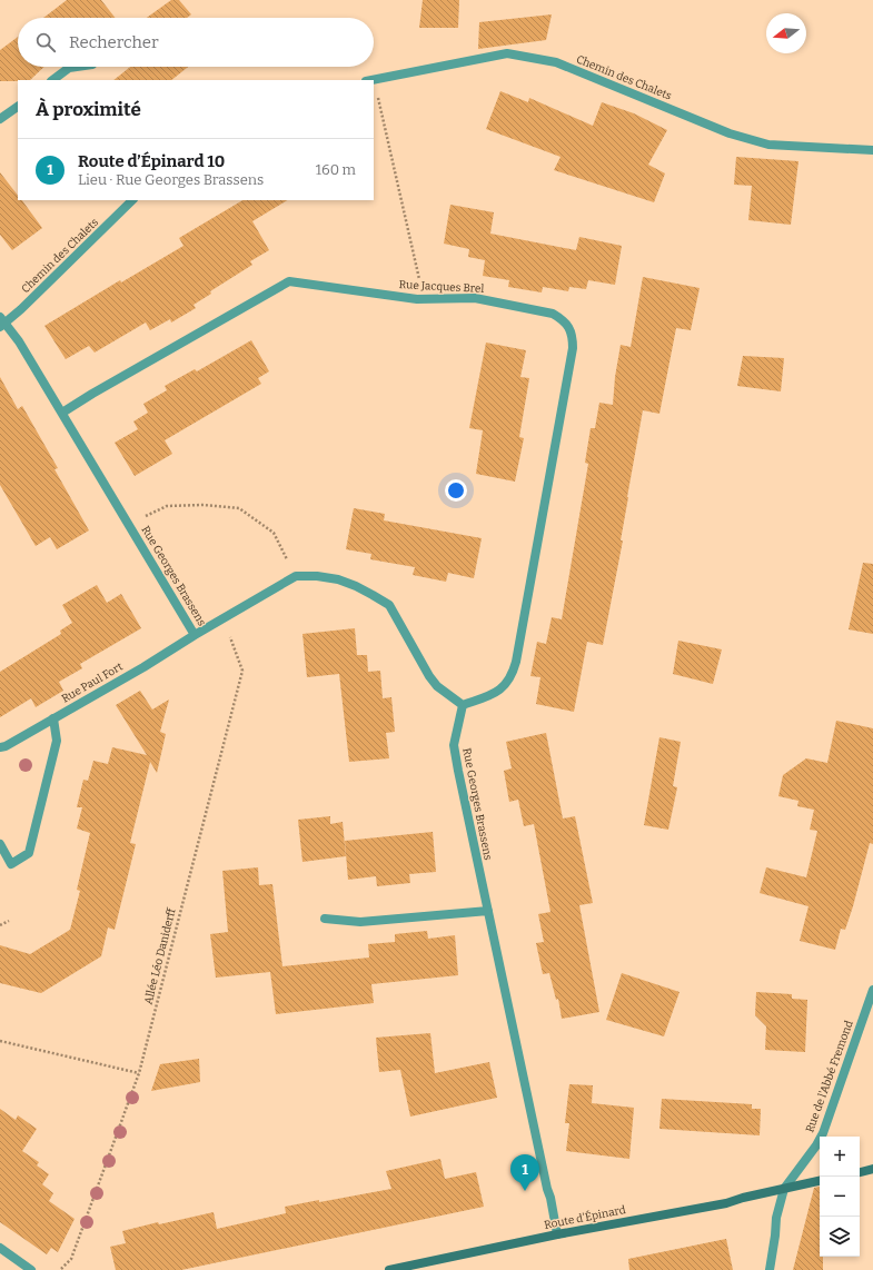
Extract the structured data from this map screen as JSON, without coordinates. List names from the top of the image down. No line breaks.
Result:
{"streets":{"main road":["Route d'Épinard"],"street":["Chemin des Chalets","Rue Jacques Brel","Rue Georges Brassens","Rue Paul Fort","Rue de l'Abbé Fremond"],"path":["Allée Léo Daniderff"]},"crossings":[["Chemin des Chalets","Rue Georges Brassens"],["Rue Jacques Brel","Rue Georges Brassens"],["Rue Georges Brassens","Rue Paul Fort"],["Rue Georges Brassens","Route d'Épinard"],["Rue de l'Abbé Fremond","Route d'Épinard"]],"north":"left","page":{"search":"Rechercher","heading":"À proximité","list":[{"mark":"1","name":"Route d’Épinard 10","note":"Lieu · Rue Georges Brassens","value":"160 m"}],"map_buttons":["+","−"],"pins":"1"}}
